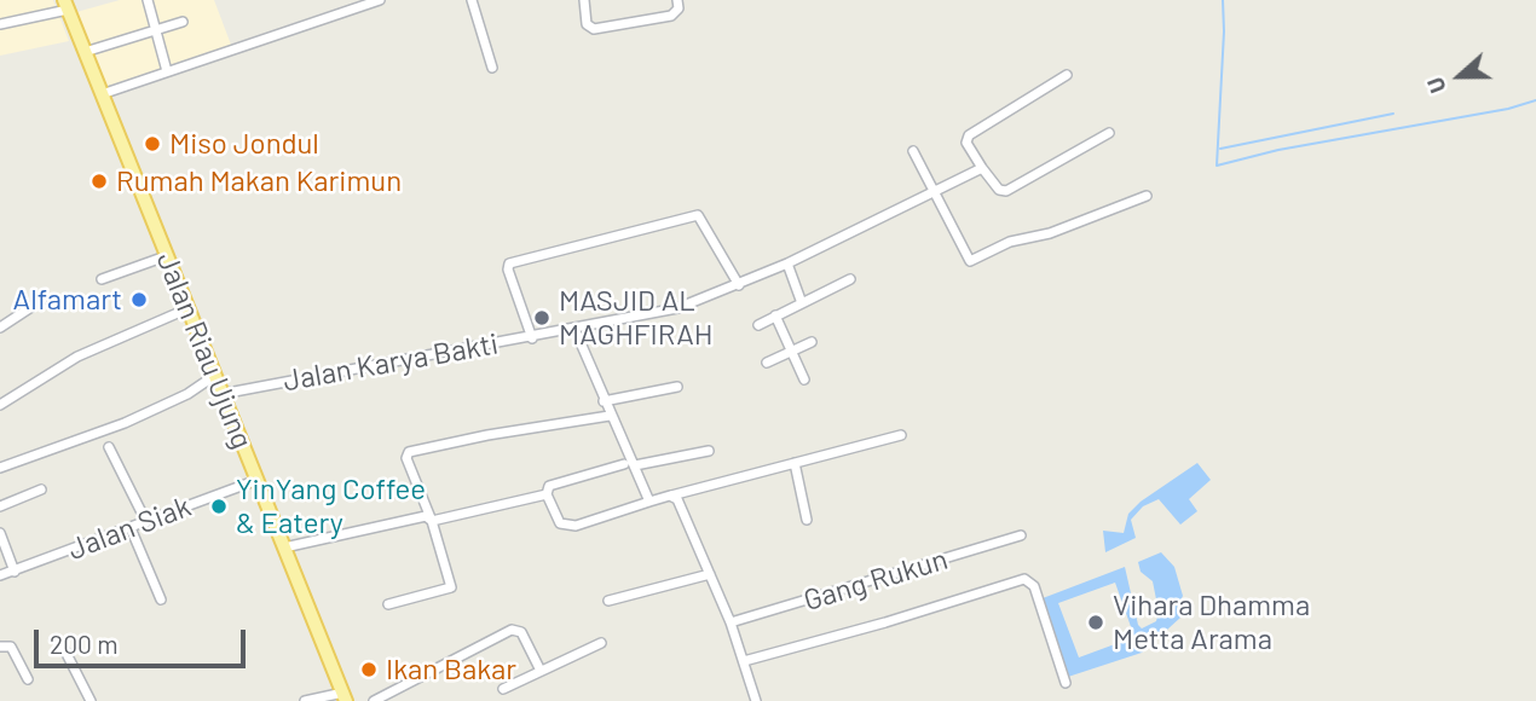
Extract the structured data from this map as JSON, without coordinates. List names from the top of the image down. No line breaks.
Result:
{"streets":{"main road":["Jalan Riau Ujung"],"street":["Jalan Karya Bakti","Jalan Siak","Gang Rukun"]},"crossings":[["Jalan Riau Ujung","Jalan Karya Bakti"],["Jalan Riau Ujung","Jalan Siak"]],"places":["Miso Jondul","Rumah Makan Karimun","Alfamart","MASJID AL MAGHFIRAH","YinYang Coffee & Eatery","Vihara Dhamma Metta Arama","Ikan Bakar"],"scale_bar":"200 m","north":"left"}
